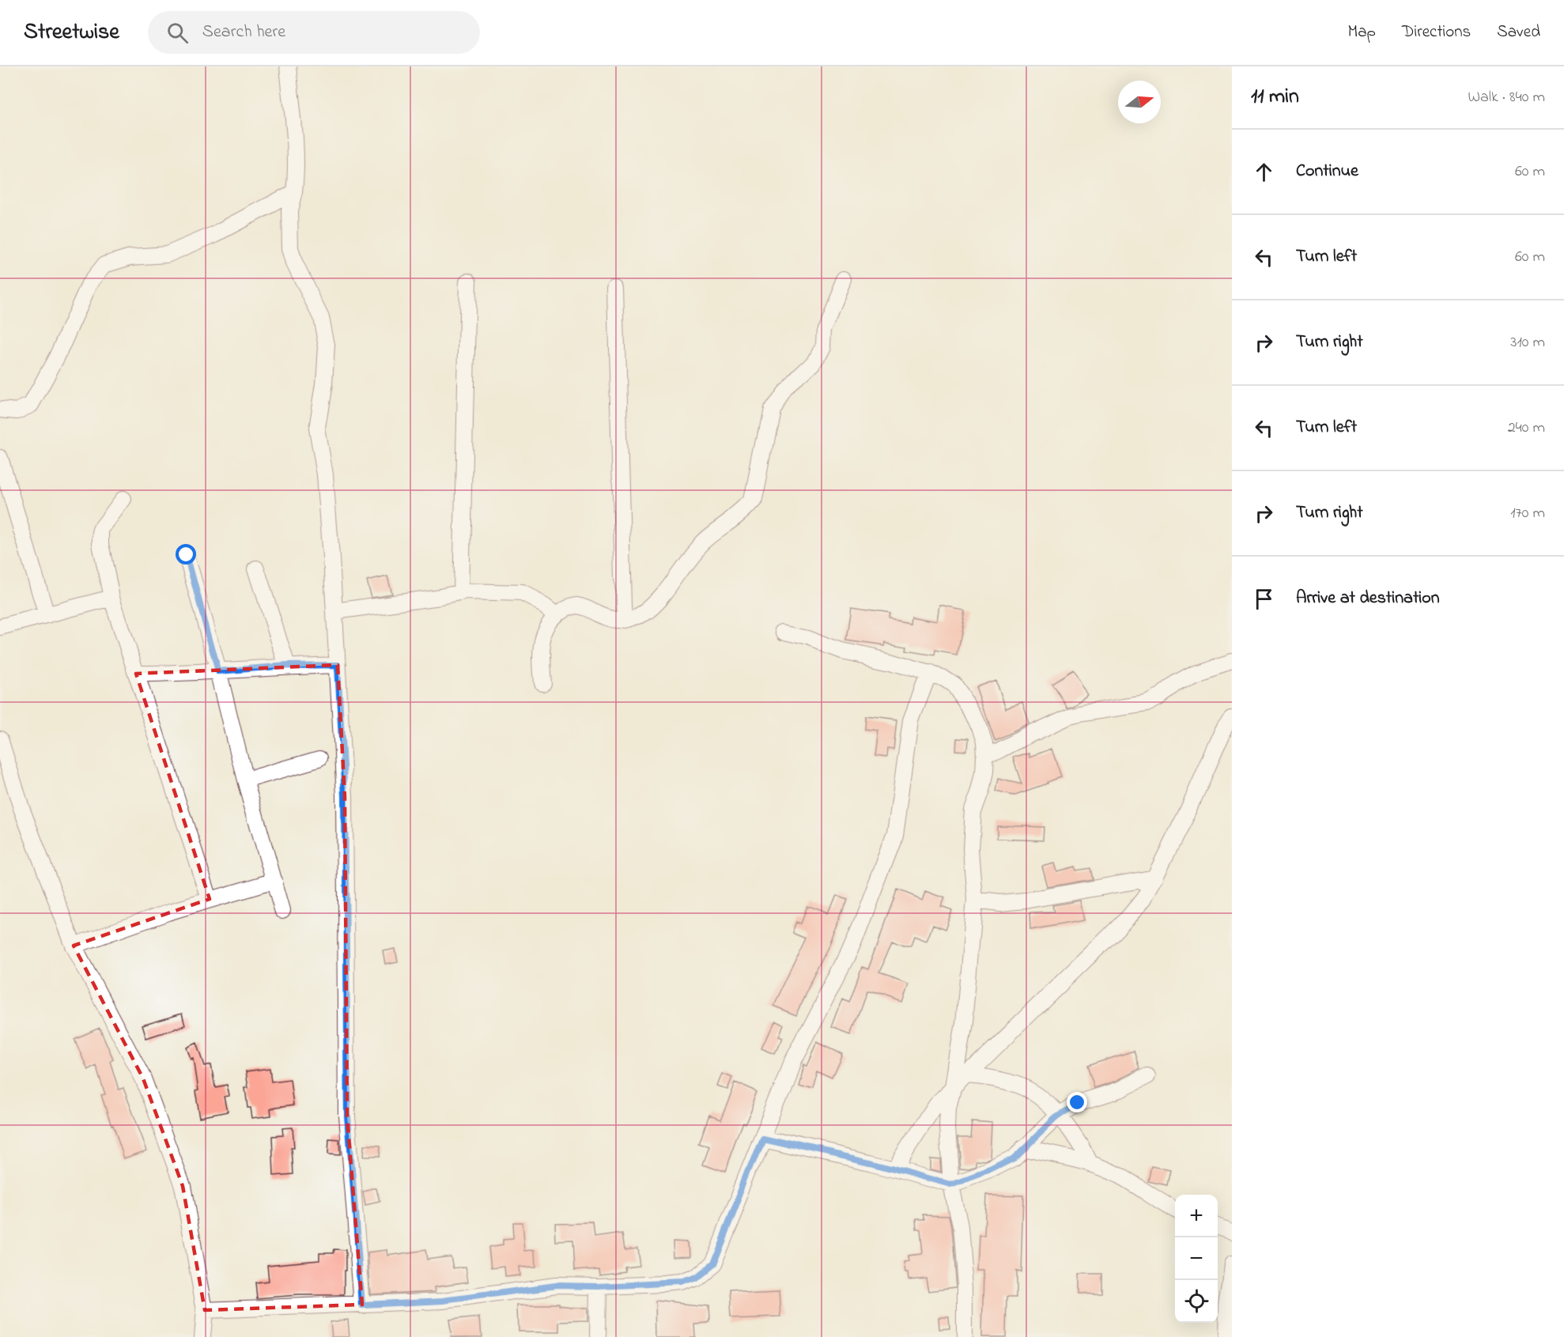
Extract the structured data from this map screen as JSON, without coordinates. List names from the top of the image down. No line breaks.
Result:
{"north":"right","page":{"header":"Streetwise","search":"Search here","nav":["Map","Directions","Saved"],"heading":["11 min","Walk · 840 m"],"list":[["Continue","60 m"],["Turn left","60 m"],["Turn right","310 m"],["Turn left","240 m"],["Turn right","170 m"],"Arrive at destination"],"map_buttons":["+","−"]}}
